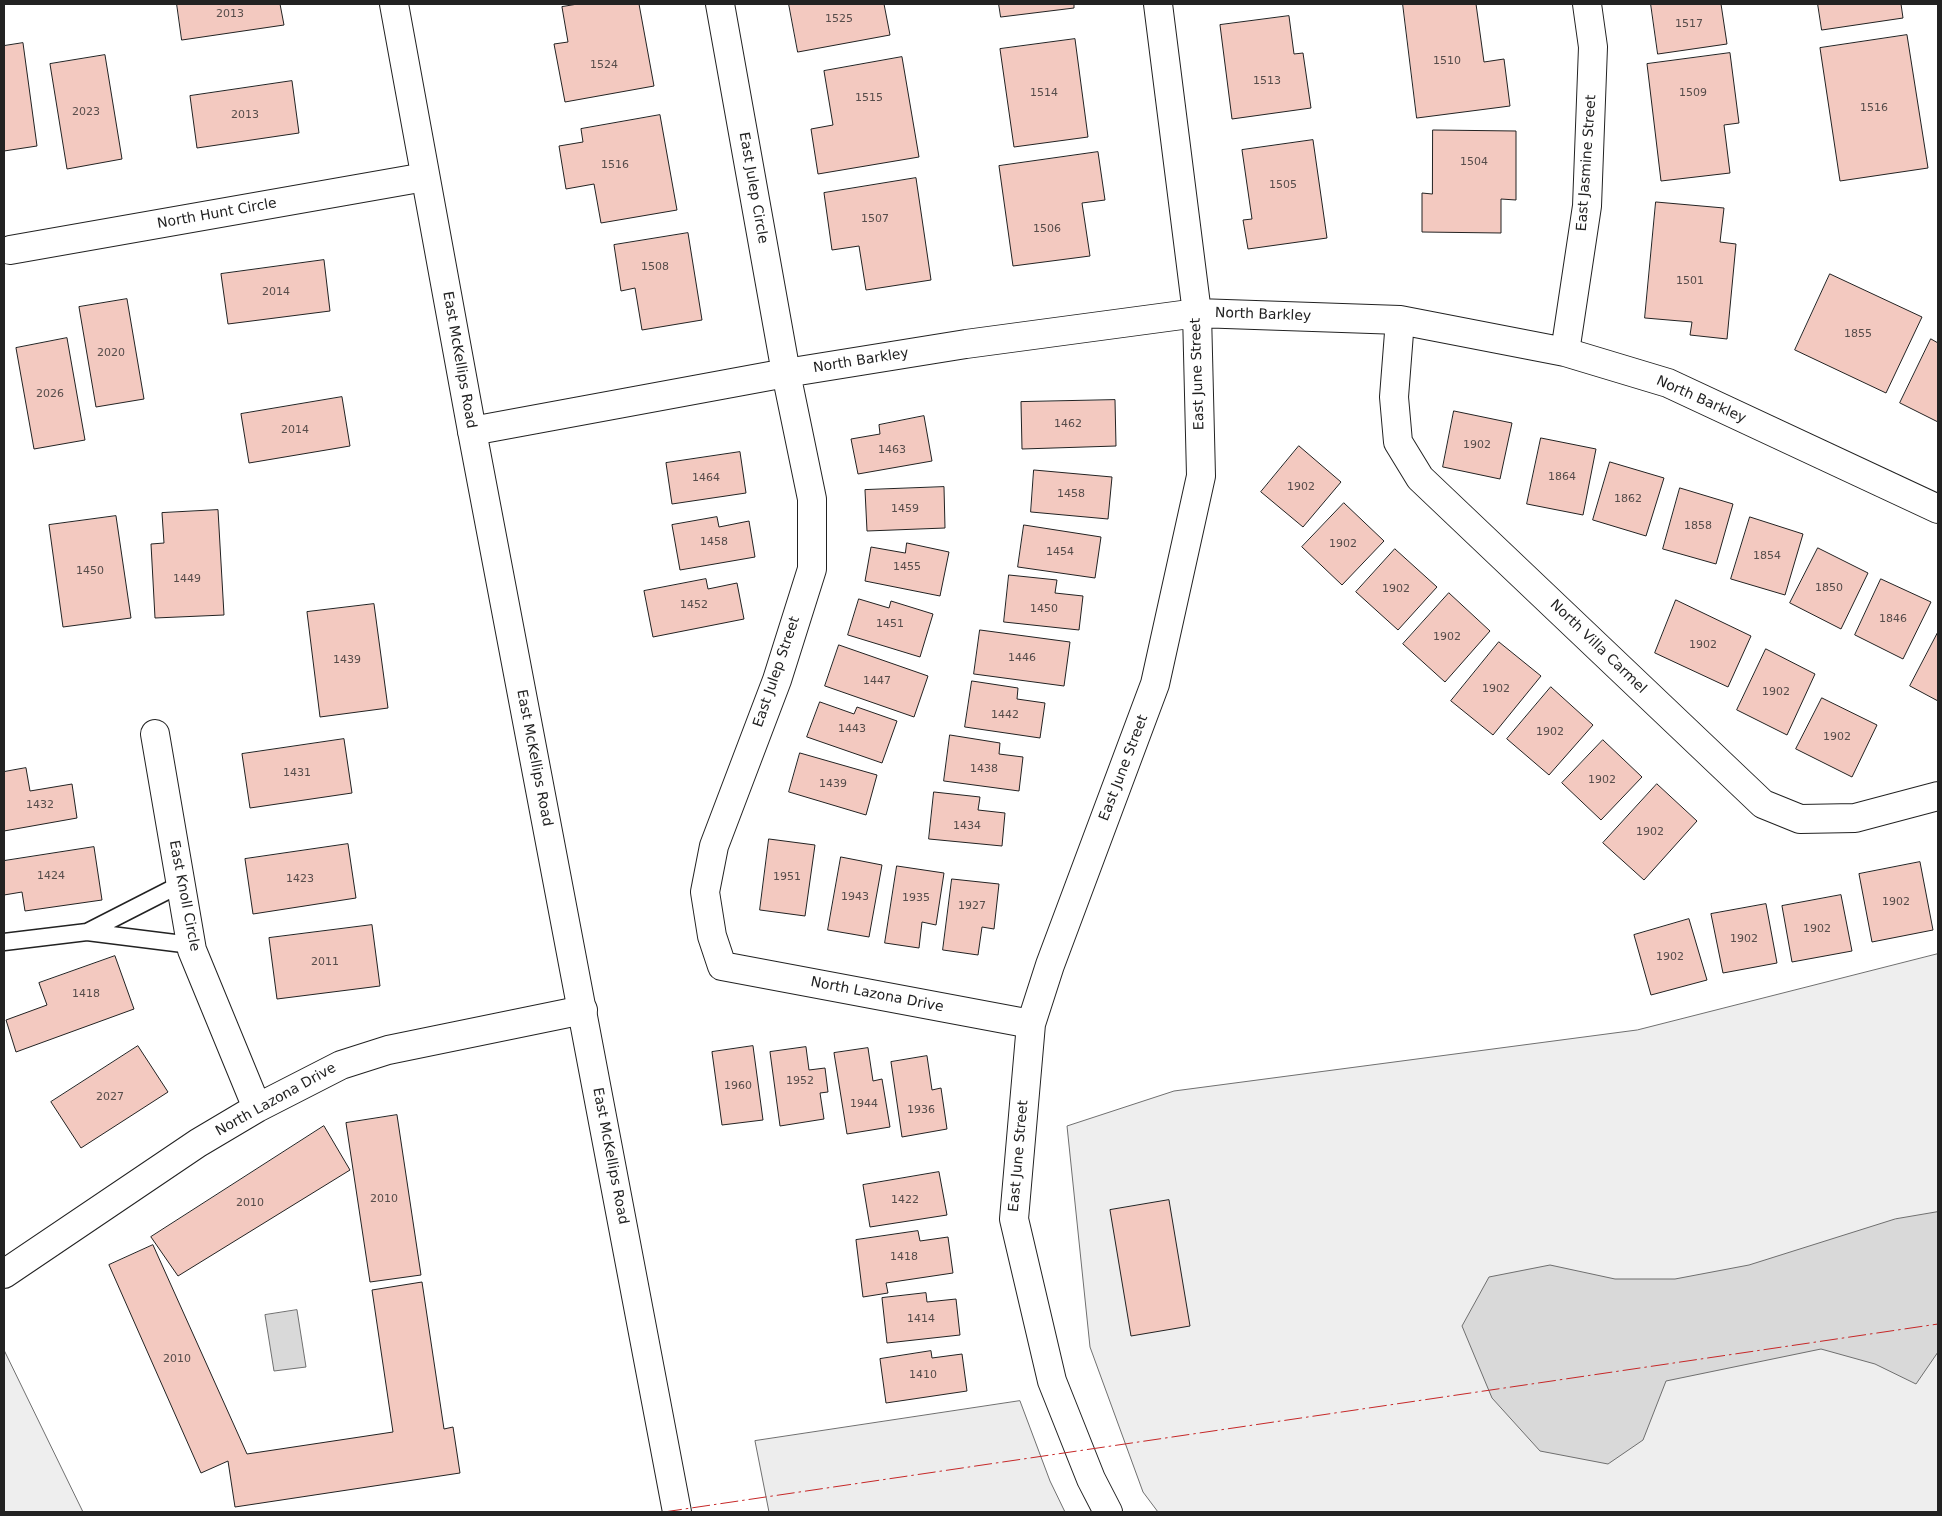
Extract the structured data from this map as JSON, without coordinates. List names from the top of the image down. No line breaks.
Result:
{"streets":{"street":["East Jasmine Street","East Julep Circle","North Hunt Circle","North Barkley","East McKellips Road","East June Street","North Villa Carmel","East Julep Street","East Knoll Circle","North Lazona Drive"]},"crossings":[["East Jasmine Street","North Barkley"],["East Julep Circle","North Barkley"],["East Julep Circle","East Julep Street"],["North Hunt Circle","East McKellips Road"],["North Barkley","East McKellips Road"],["North Barkley","East June Street"],["North Barkley","North Villa Carmel"],["North Barkley","East Julep Street"],["East McKellips Road","North Lazona Drive"],["East June Street","North Lazona Drive"],["East Julep Street","North Lazona Drive"],["East Knoll Circle","North Lazona Drive"]],"house_numbers":["2013","1525","1517","1510","1524","1513","1514","1509","1515","1516","2023","2013","1504","1516","1505","1507","1506","1508","1501","2014","1855","2020","2026","1462","2014","1902","1463","1864","1464","1902","1458","1862","1459","1858","1458","1902","1454","1854","1455","1450","1449","1850","1902","1452","1450","1846","1451","1902","1902","1446","1439","1447","1902","1902","1442","1443","1902","1902","1438","1431","1902","1439","1432","1434","1902","1424","1951","1423","1943","1935","1902","1927","1902","1902","1902","2011","1418","1952","1960","2027","1944","1936","2010","1422","2010","1418","1414","2010","1410"]}
